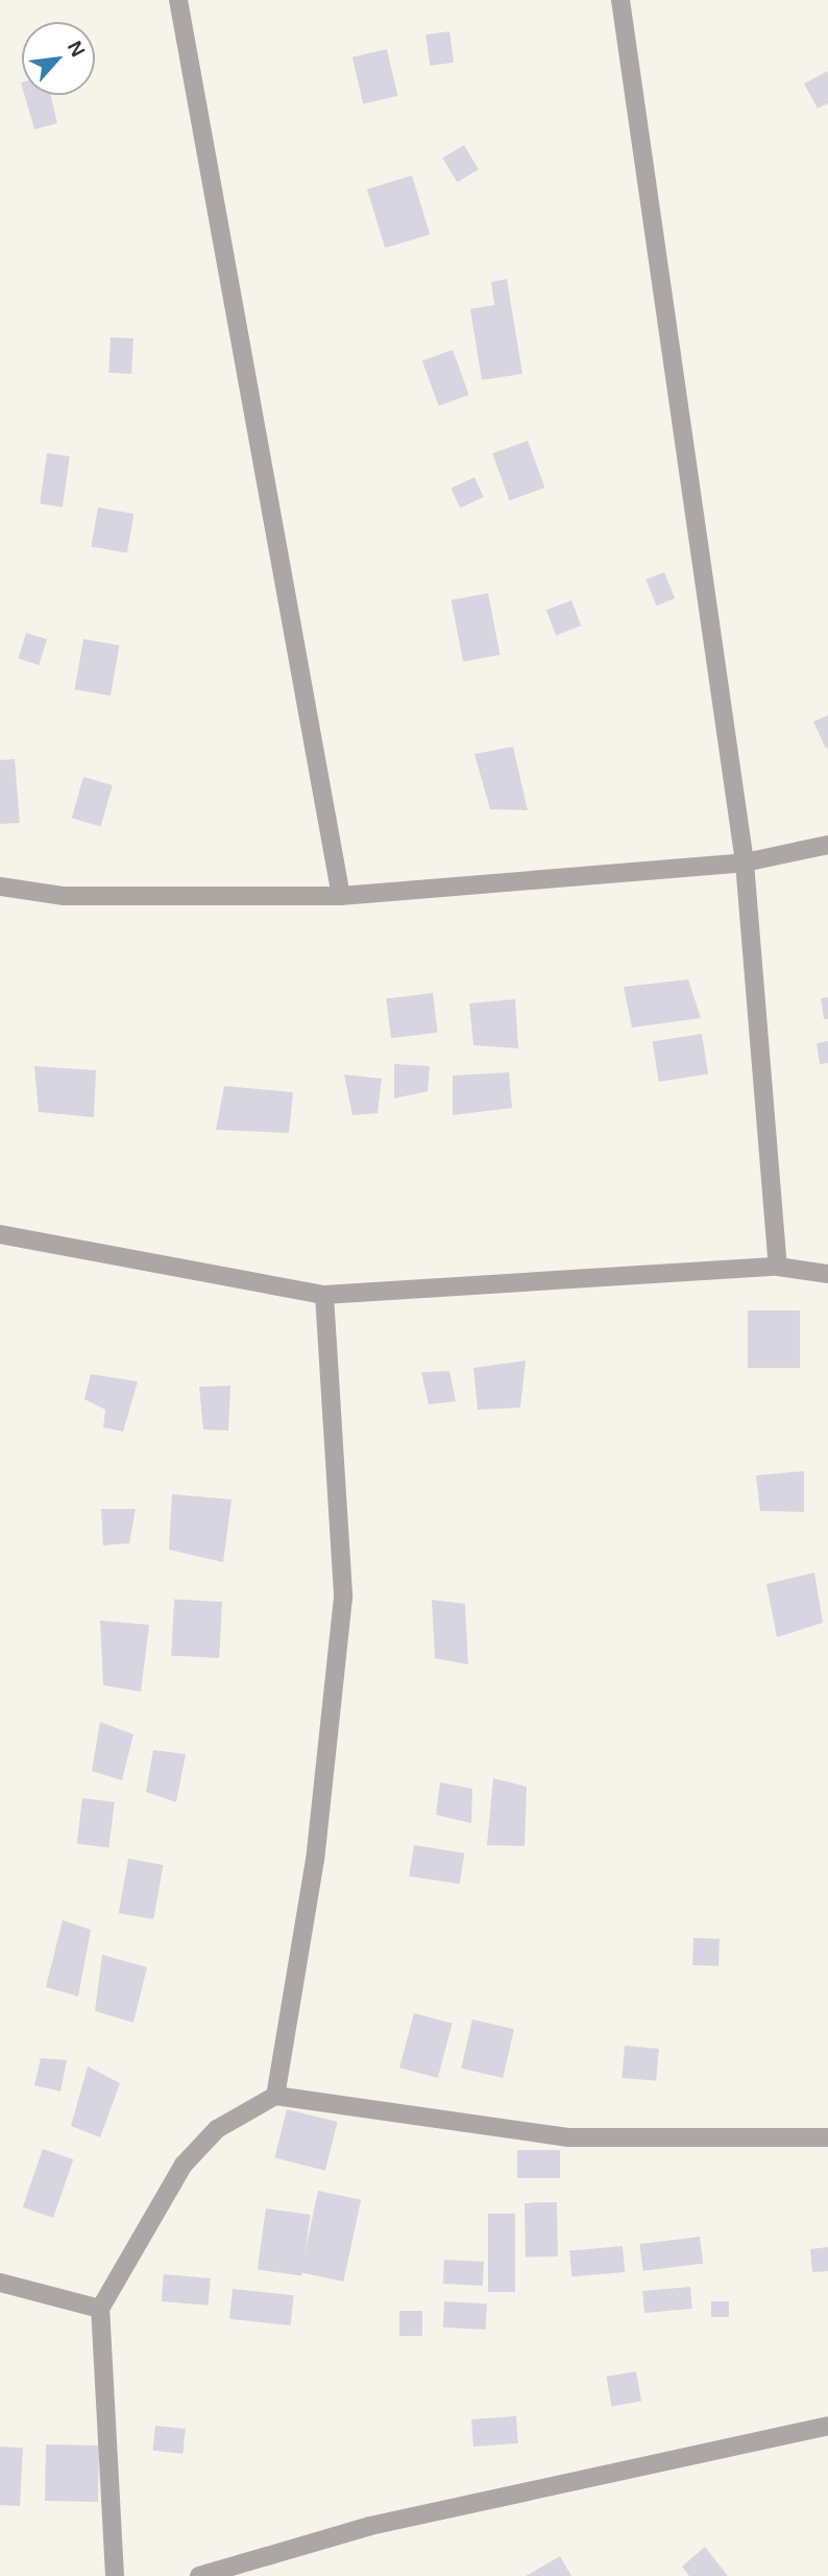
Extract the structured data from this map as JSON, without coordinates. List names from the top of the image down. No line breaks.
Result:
{"north":"top right"}
